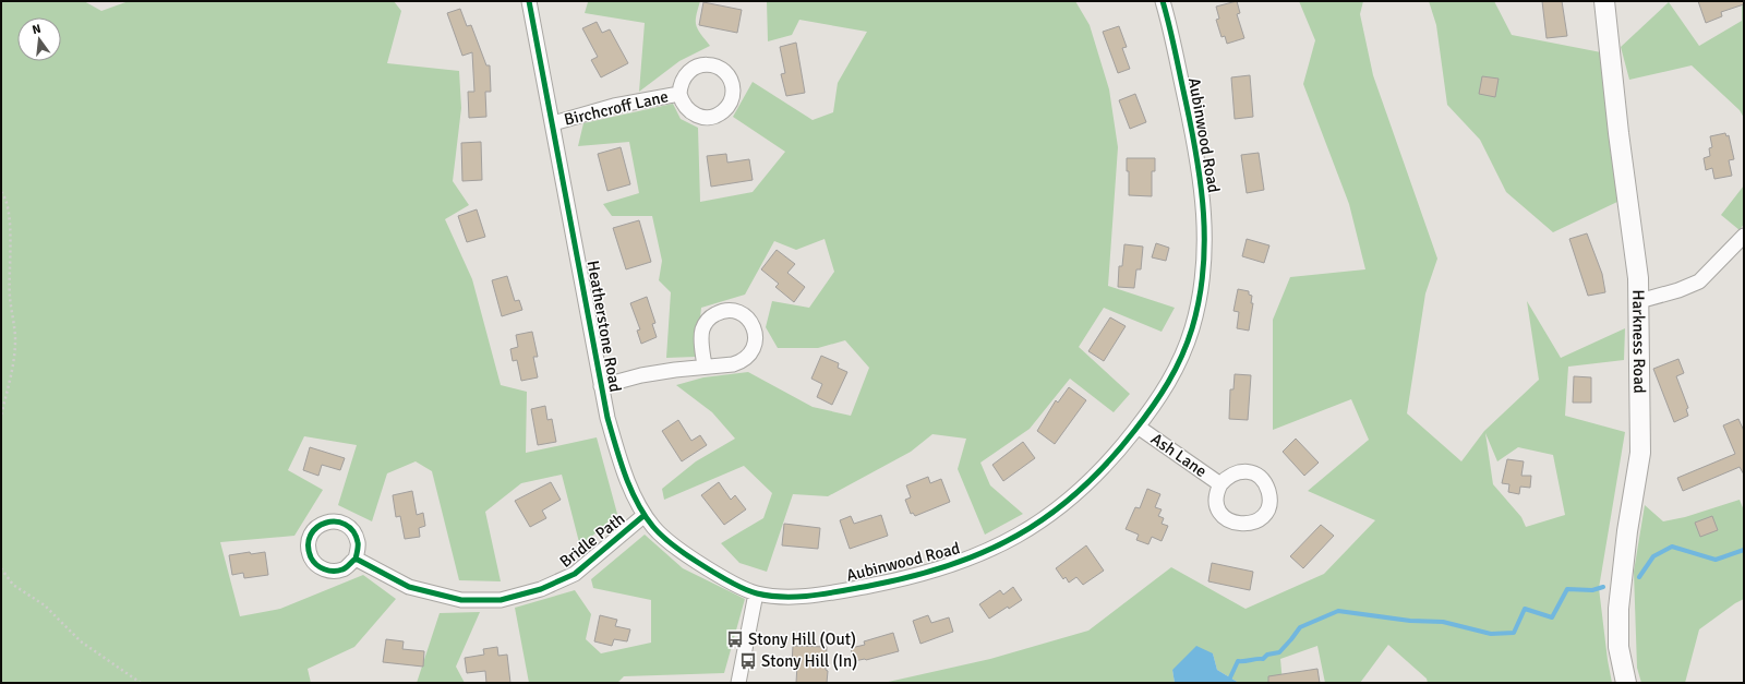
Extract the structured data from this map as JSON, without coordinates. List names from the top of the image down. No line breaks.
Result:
{"streets":{"main road":["Harkness Road"],"street":["Birchcroff Lane","Aubinwood Road","Heatherstone Road","Ash Lane","Bridle Path"]},"crossings":[["Birchcroff Lane","Heatherstone Road"],["Aubinwood Road","Heatherstone Road"],["Aubinwood Road","Ash Lane"],["Heatherstone Road","Bridle Path"]],"places":{"bus stop":["Stony Hill (Out)","Stony Hill (In)"]},"north":"top"}
